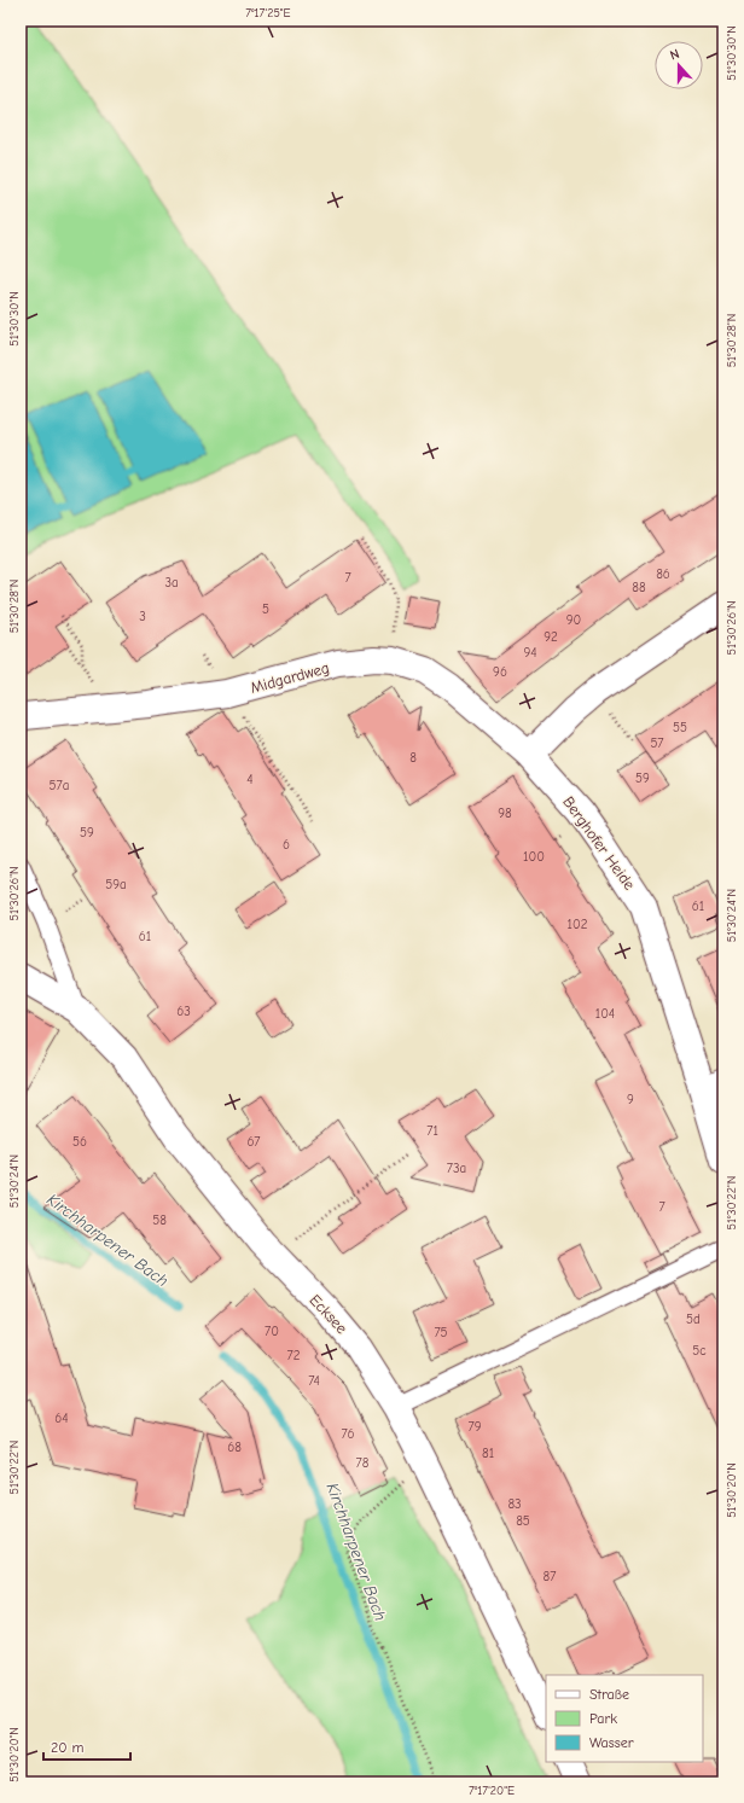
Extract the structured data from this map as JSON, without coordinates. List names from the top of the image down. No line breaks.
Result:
{"streets":{"street":["Midgardweg","Berghofer Heide","Ecksee"]},"crossings":[["Midgardweg","Berghofer Heide"]],"water":["Kirchharpener Bach"],"house_numbers":["86","7","3a","88","5","3","90","92","94","96","55","57","8","59","4","57a","98","59","6","100","59a","61","102","61","63","104","9","71","56","67","73a","7","58","5d","70","75","5c","72","74","64","79","76","68","81","78","83","85","87"],"legend":["Straße","Park","Wasser"],"scale_bar":"20 m","north":"top","coordinates":["7°17'25\"E","51°30'30\"N","51°30'28\"N","51°30'26\"N","51°30'24\"N","51°30'22\"N","51°30'20\"N","7°17'20\"E"]}
